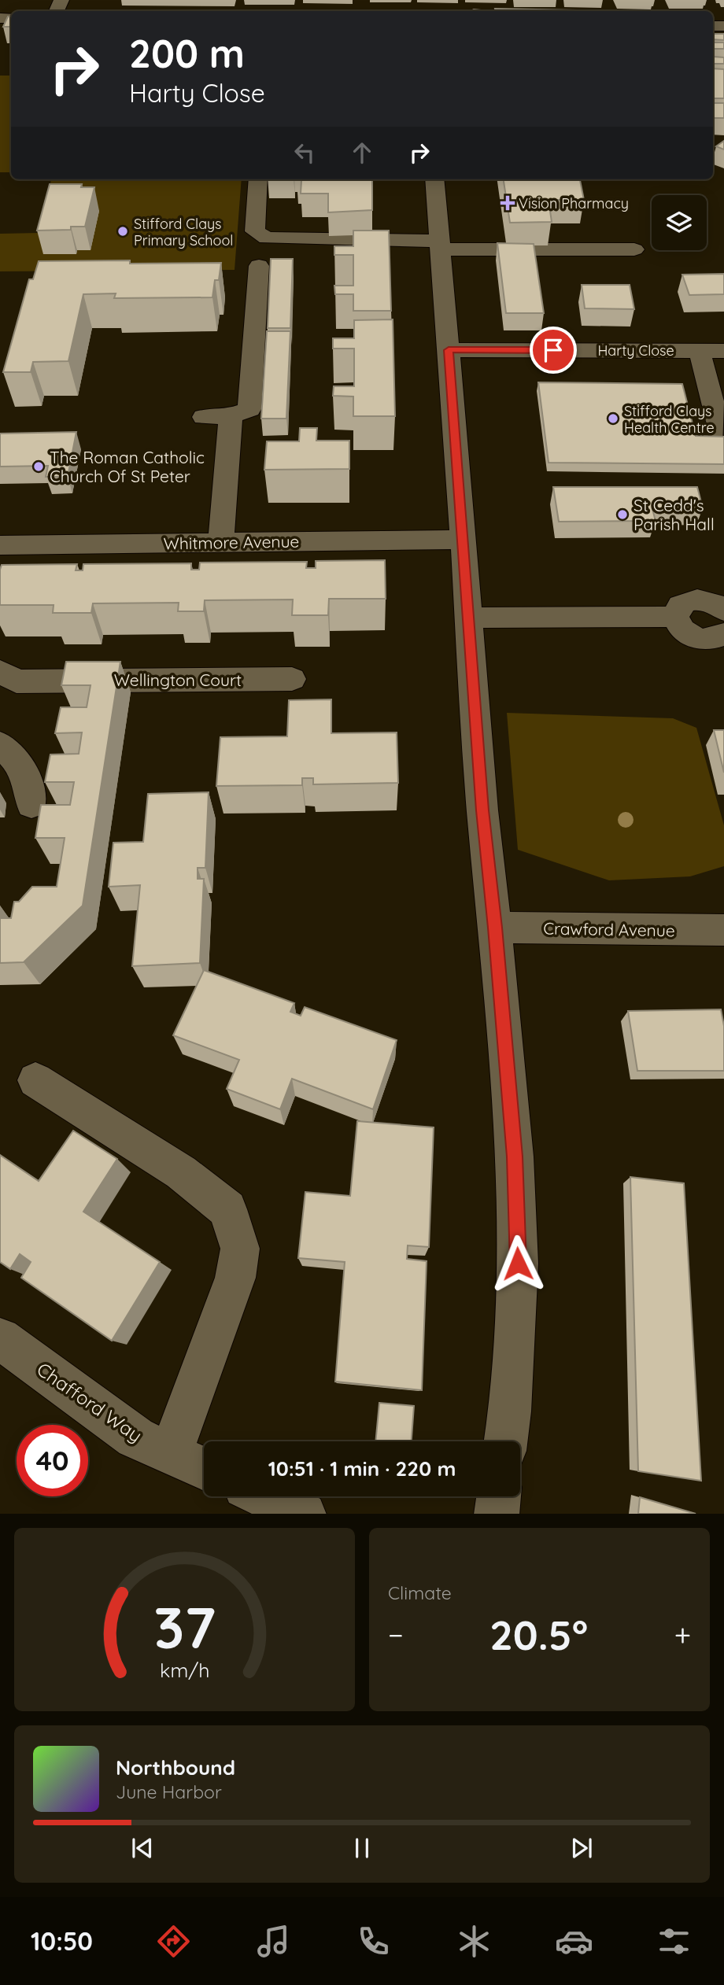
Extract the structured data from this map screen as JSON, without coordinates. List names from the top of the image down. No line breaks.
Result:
{"streets":{"street":["Harty Close","Whitmore Avenue","Wellington Court","Crawford Avenue","Chafford Way"]},"places":{"health":["Vision Pharmacy"],"other":["Stifford Clays Primary School","Stifford Clays Health Centre","The Roman Catholic Church Of St Peter","St Cedd's Parish Hall"]},"page":{"turn":["200 m","Harty Close"],"limit":"40","trip":"10:51 · 1 min · 220 m","tile":"Climate","heat":["−","20.5°","+"],"song":["Northbound","June Harbor"],"tabs":"10:50","gauge":["37","km/h"]}}
